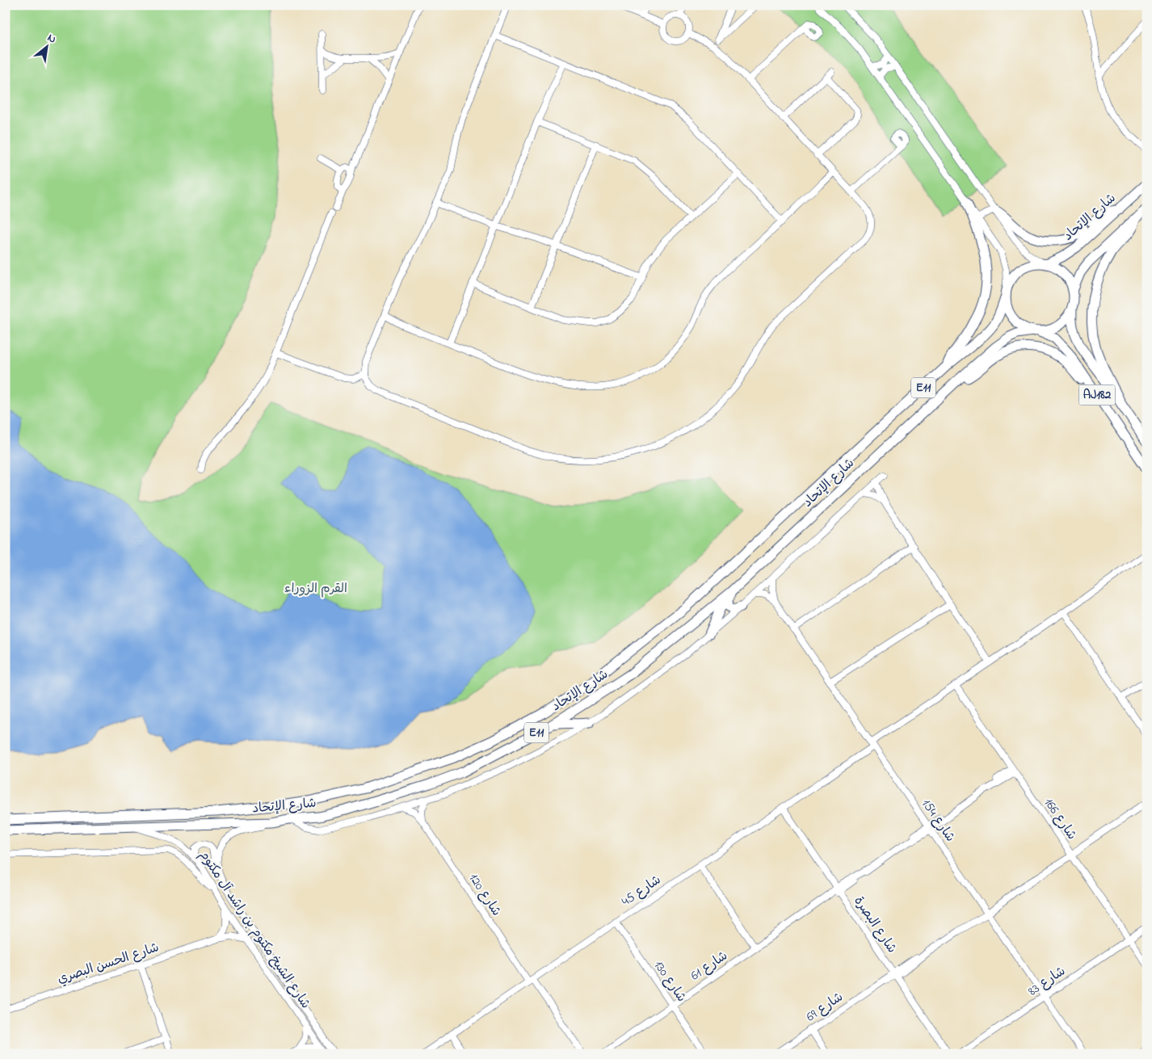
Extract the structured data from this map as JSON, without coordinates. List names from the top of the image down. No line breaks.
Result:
{"streets":{"highway":["شارع الإتحاد","E11","AJ182"],"street":["شارع 166","شارع 154","شارع 45","شارع 120","شارع البصرة","شارع الشيخ مكتوم بن راشد آل مكتوم","شارع الحسن البصري","شارع 61","شارع 130","شارع 83","شارع 69"]},"crossings":[["شارع الإتحاد","AJ182"],["شارع الإتحاد","شارع الشيخ مكتوم بن راشد آل مكتوم"],["شارع 166","شارع 45"],["شارع 166","شارع 61"],["شارع 166","شارع 83"],["شارع 166","شارع 69"],["شارع 154","شارع 45"],["شارع 154","شارع 61"],["شارع 154","شارع 83"],["شارع 154","شارع 69"],["شارع 45","شارع 120"],["شارع 45","شارع البصرة"],["شارع 45","شارع 130"],["شارع البصرة","شارع 61"],["شارع البصرة","شارع 69"],["شارع الشيخ مكتوم بن راشد آل مكتوم","شارع الحسن البصري"],["شارع 61","شارع 130"]],"parks":["القرم الزوراء"],"north":"top right"}
